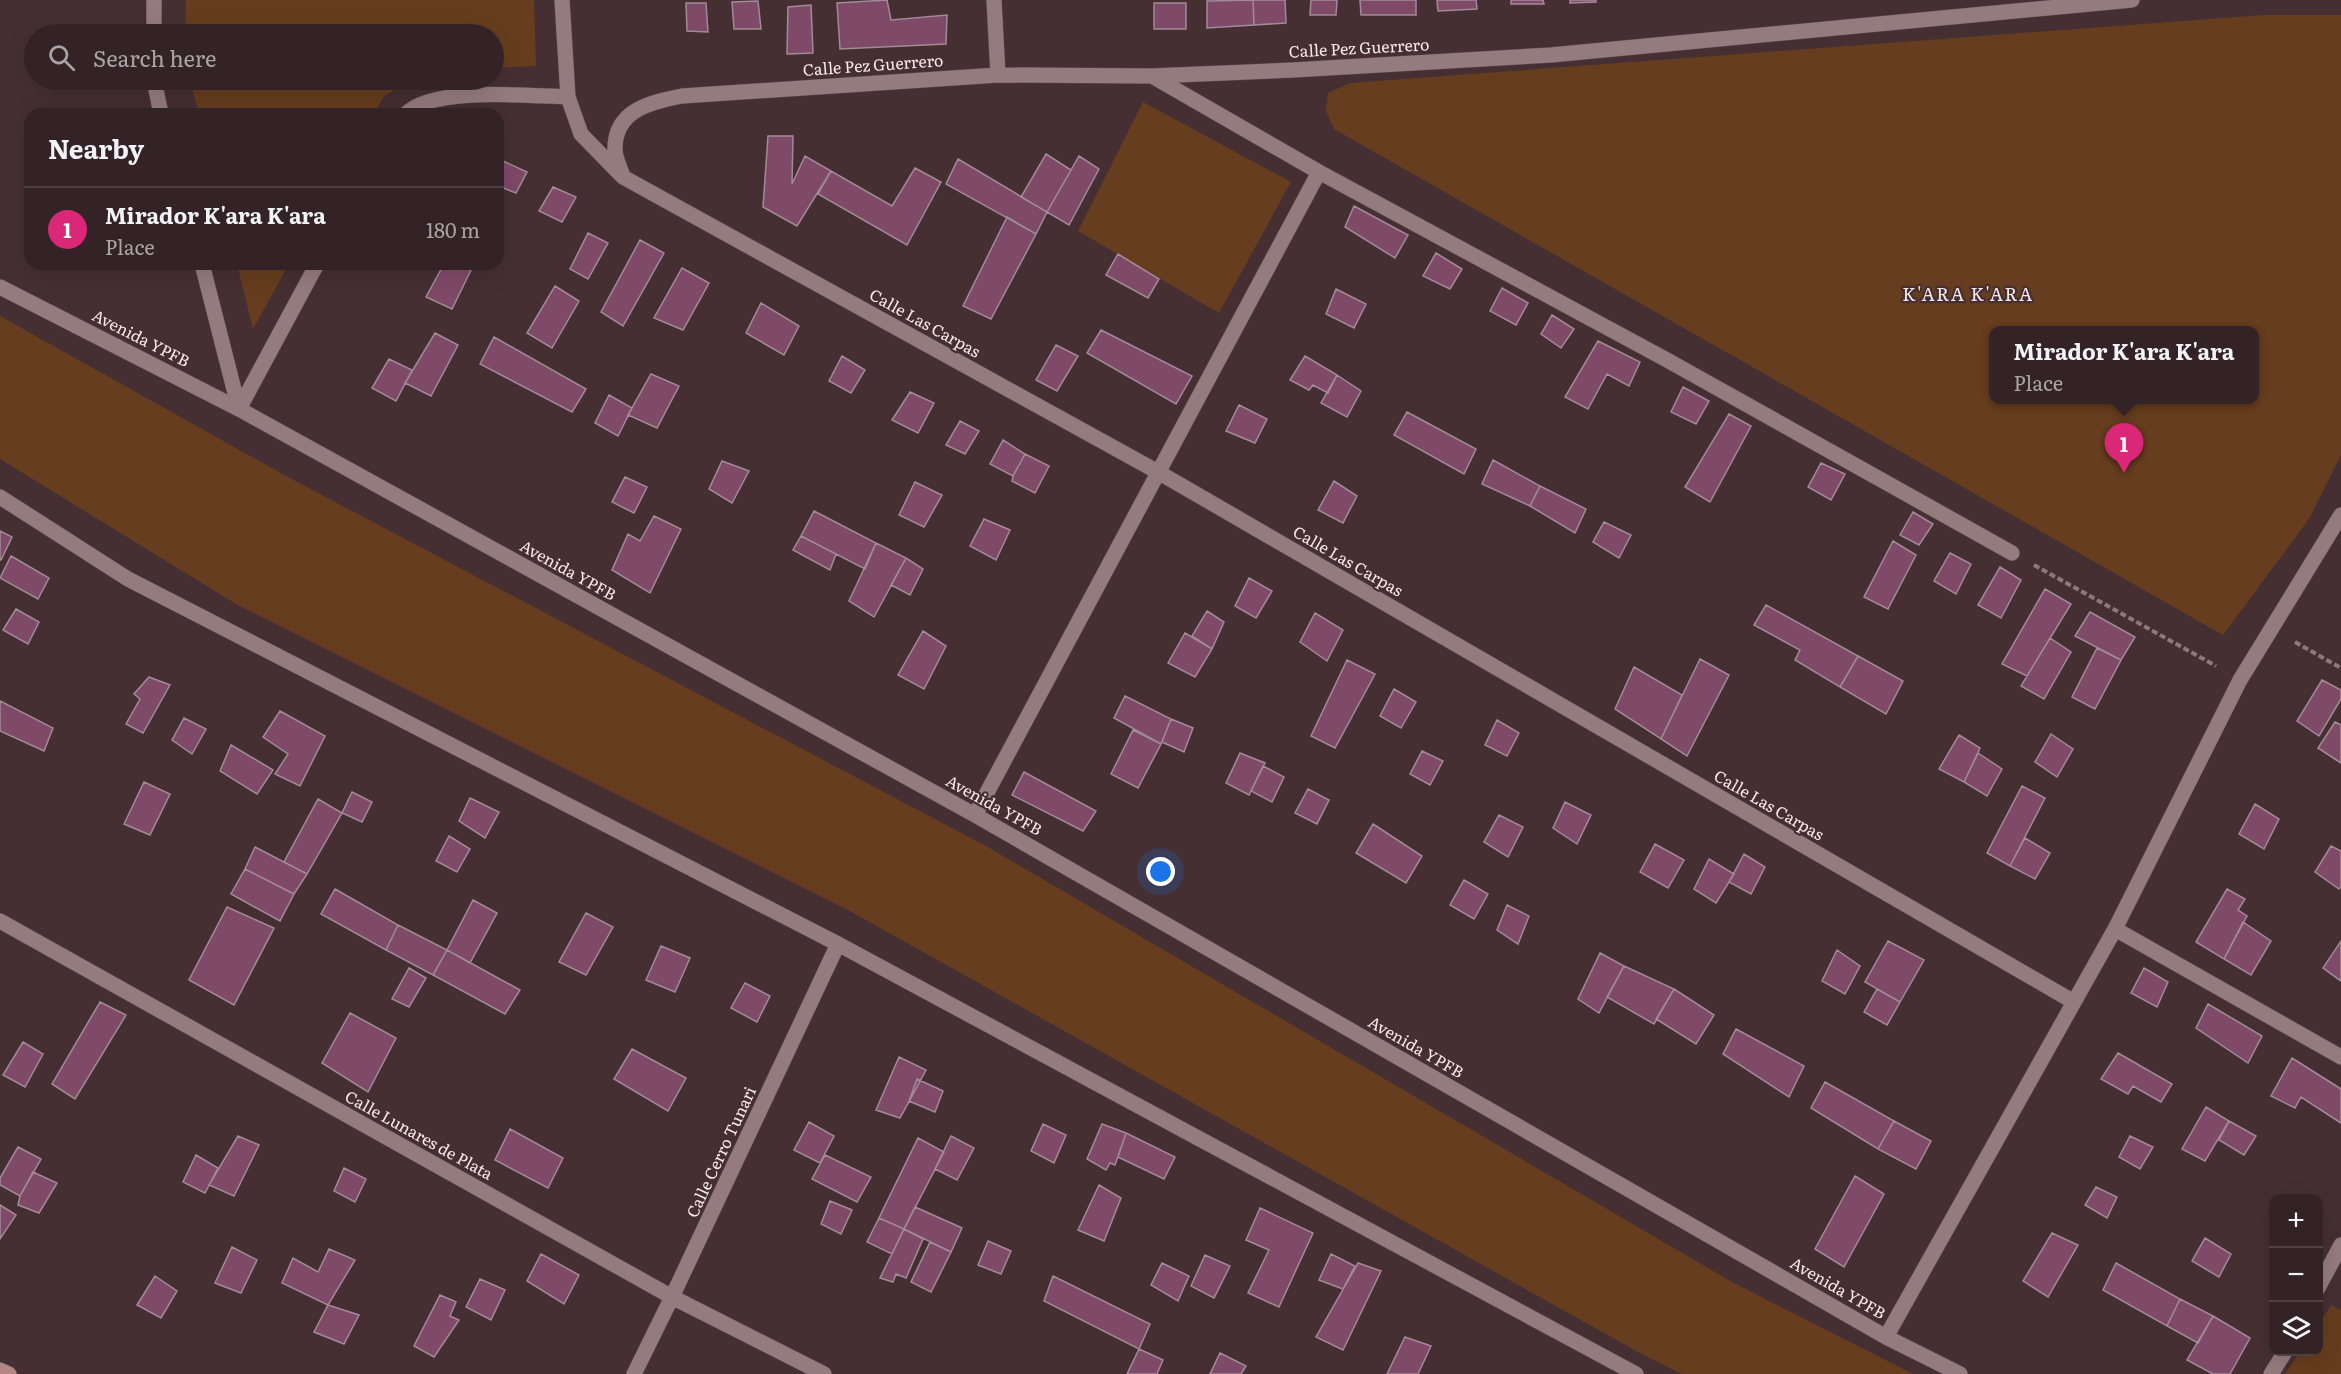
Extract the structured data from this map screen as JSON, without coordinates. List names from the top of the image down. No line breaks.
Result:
{"streets":{"street":["Calle Pez Guerrero","Calle Las Carpas","Avenida YPFB","Calle Lunares de Plata","Calle Cerro Tunari"]},"crossings":[["Calle Pez Guerrero","Calle Las Carpas"],["Calle Lunares de Plata","Calle Cerro Tunari"]],"districts":["K'ARA K'ARA"],"page":{"search":"Search here","heading":"Nearby","list":[{"mark":"1","name":"Mirador K'ara K'ara","note":"Place","value":"180 m"}],"popup":["Mirador K'ara K'ara","Place"],"pins":"1","map_buttons":["+","−"]}}
